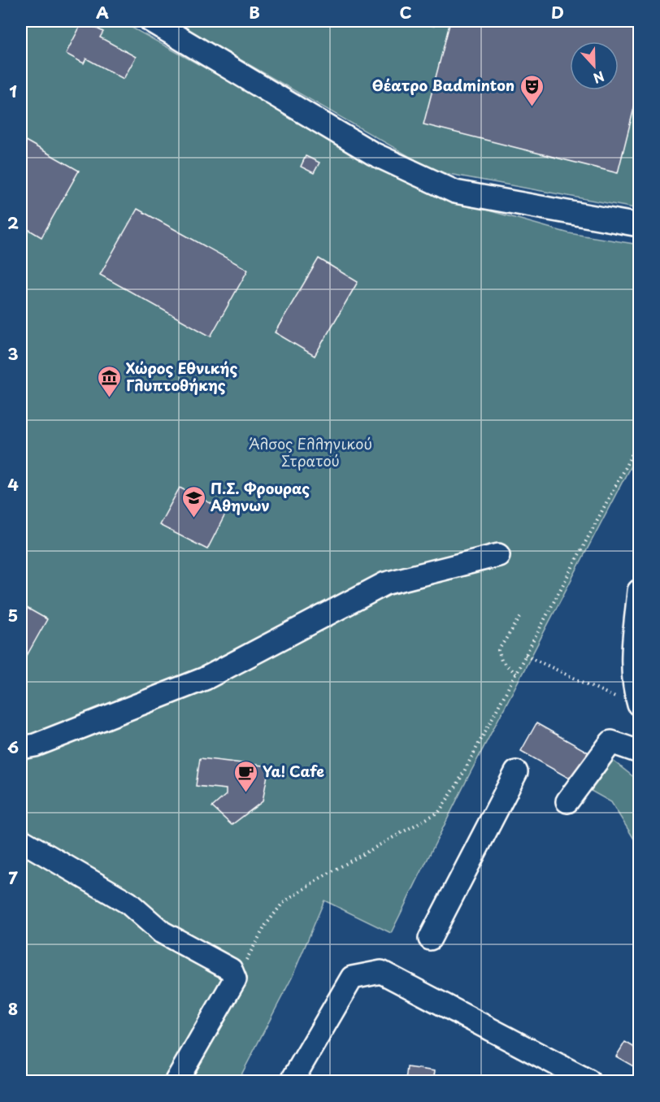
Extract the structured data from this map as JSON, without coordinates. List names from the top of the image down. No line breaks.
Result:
{"parks":["Άλσος Ελληνικού Στρατού"],"places":{"theatre":["Θέατρο Badminton"],"museum":["Χώρος Εθνικής Γλυπτοθήκης"],"school or university":["Π.Σ. Φρουρας Αθηνων"],"cafe":["Ya! Cafe"]},"north":"bottom","grid":{"columns":["A","B","C","D"],"rows":["1","2","3","4","5","6","7","8"]}}
